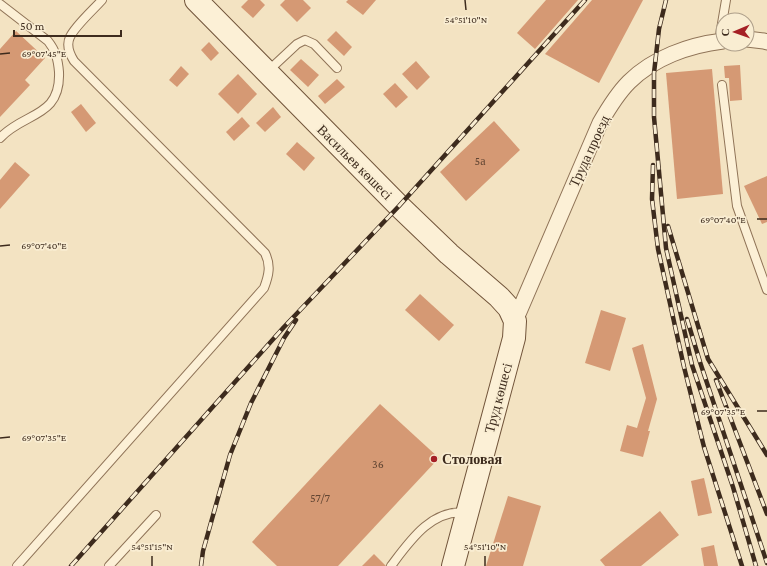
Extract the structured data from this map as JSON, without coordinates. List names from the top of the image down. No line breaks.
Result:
{"streets":{"street":["Труда проезд","Васильев көшесі","Труд көшесі"]},"crossings":[["Труда проезд","Васильев көшесі"],["Труда проезд","Труд көшесі"],["Васильев көшесі","Труд көшесі"]],"places":["Столовая"],"house_numbers":["5а","36","57/7"],"scale_bar":"50 m","north":"left","coordinates":["54°51'10\"N","69°07'45\"E","69°07'40\"E","69°07'35\"E","54°51'15\"N"]}
